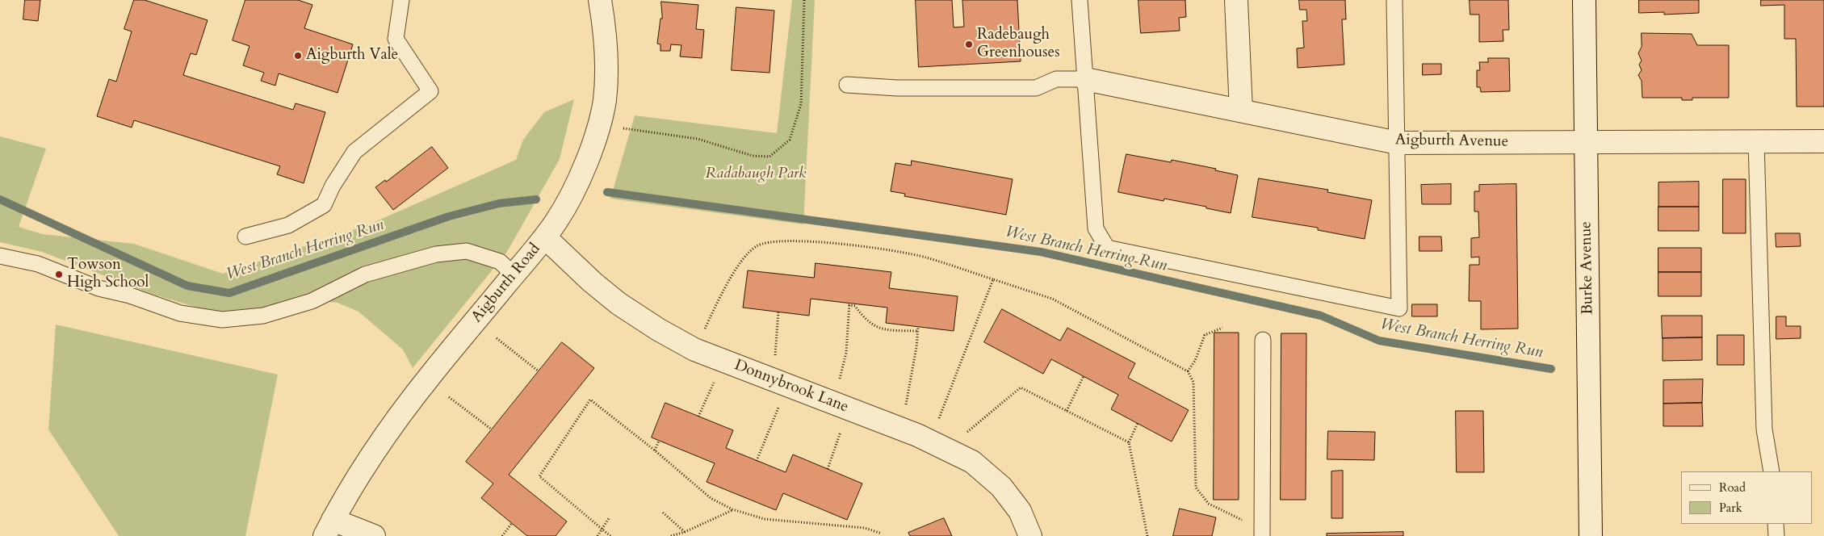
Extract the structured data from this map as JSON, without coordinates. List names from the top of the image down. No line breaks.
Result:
{"streets":{"street":["Aigburth Avenue","Burke Avenue","Aigburth Road","Donnybrook Lane"]},"crossings":[["Aigburth Avenue","Burke Avenue"],["Aigburth Road","Donnybrook Lane"]],"water":["West Branch Herring Run"],"parks":["Radabaugh Park"],"places":["Radebaugh Greenhouses","Aigburth Vale","Towson High School"],"legend":["Road","Park"]}
